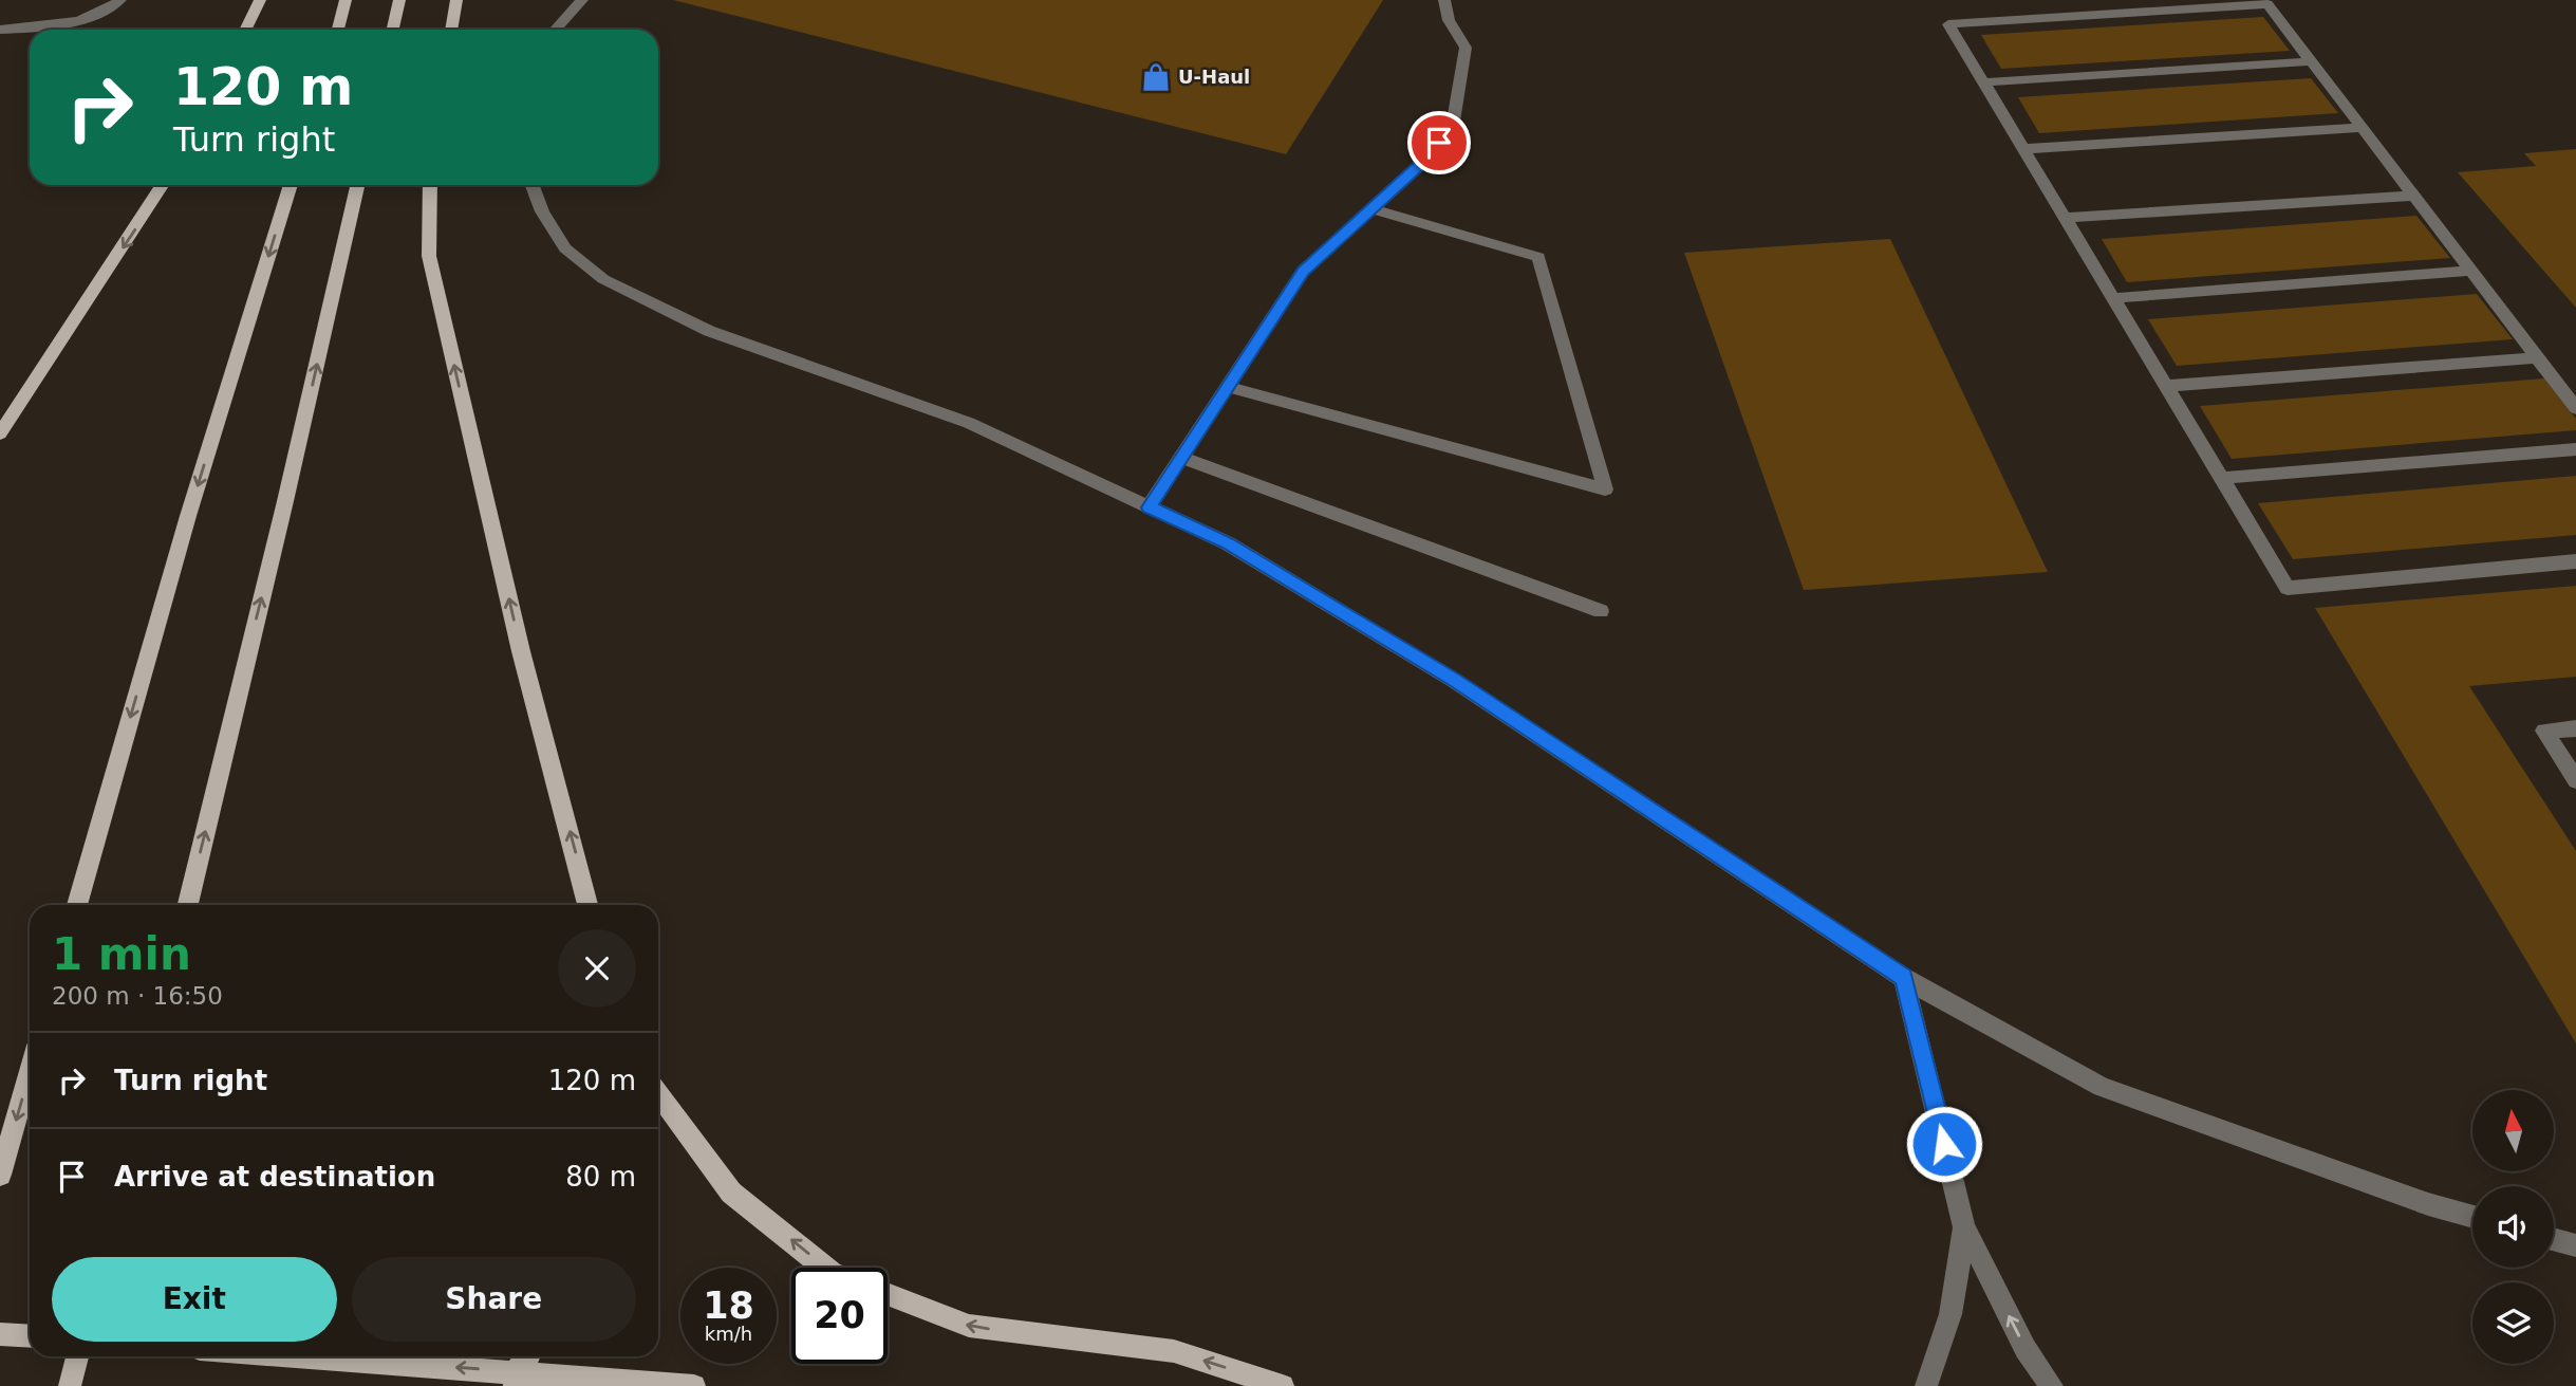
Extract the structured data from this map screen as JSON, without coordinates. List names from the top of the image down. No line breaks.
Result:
{"places":{"shop":["U-Haul"]},"north":"top","page":{"turn":["120 m","Turn right"],"heading":["1 min","200 m · 16:50"],"list":[{"name":"Turn right","value":"120 m"},{"name":"Arrive at destination","value":"80 m"}],"buttons":["Exit","Share"],"speed":"18 km/h","limit":"20"}}
